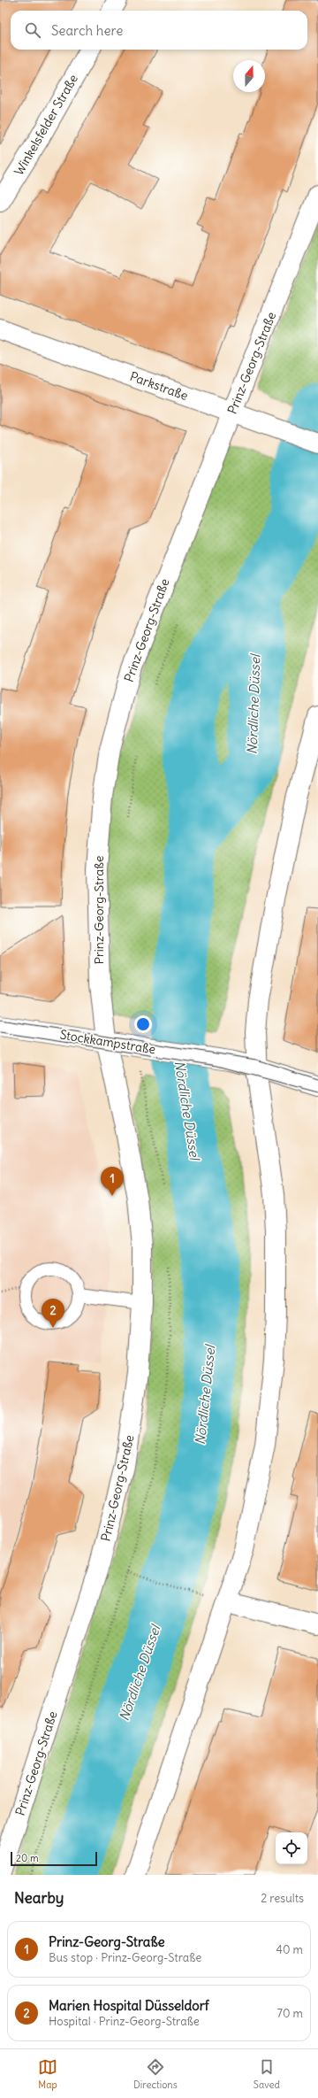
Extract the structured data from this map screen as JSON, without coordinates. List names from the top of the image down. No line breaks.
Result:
{"streets":{"main road":["Winkelsfelder Straße","Prinz-Georg-Straße","Parkstraße","Stockkampstraße"]},"crossings":[["Prinz-Georg-Straße","Parkstraße"],["Prinz-Georg-Straße","Stockkampstraße"]],"water":["Nördliche Düssel"],"scale_bar":"20 m","north":"top","page":{"search":"Search here","pins":["1","2"],"scale":"20 m","heading":["Nearby","2 results"],"list":[{"mark":"1","name":"Prinz-Georg-Straße","note":"Bus stop · Prinz-Georg-Straße","value":"40 m"},{"mark":"2","name":"Marien Hospital Düsseldorf","note":"Hospital · Prinz-Georg-Straße","value":"70 m"}],"nav":["Map","Directions","Saved"]}}
